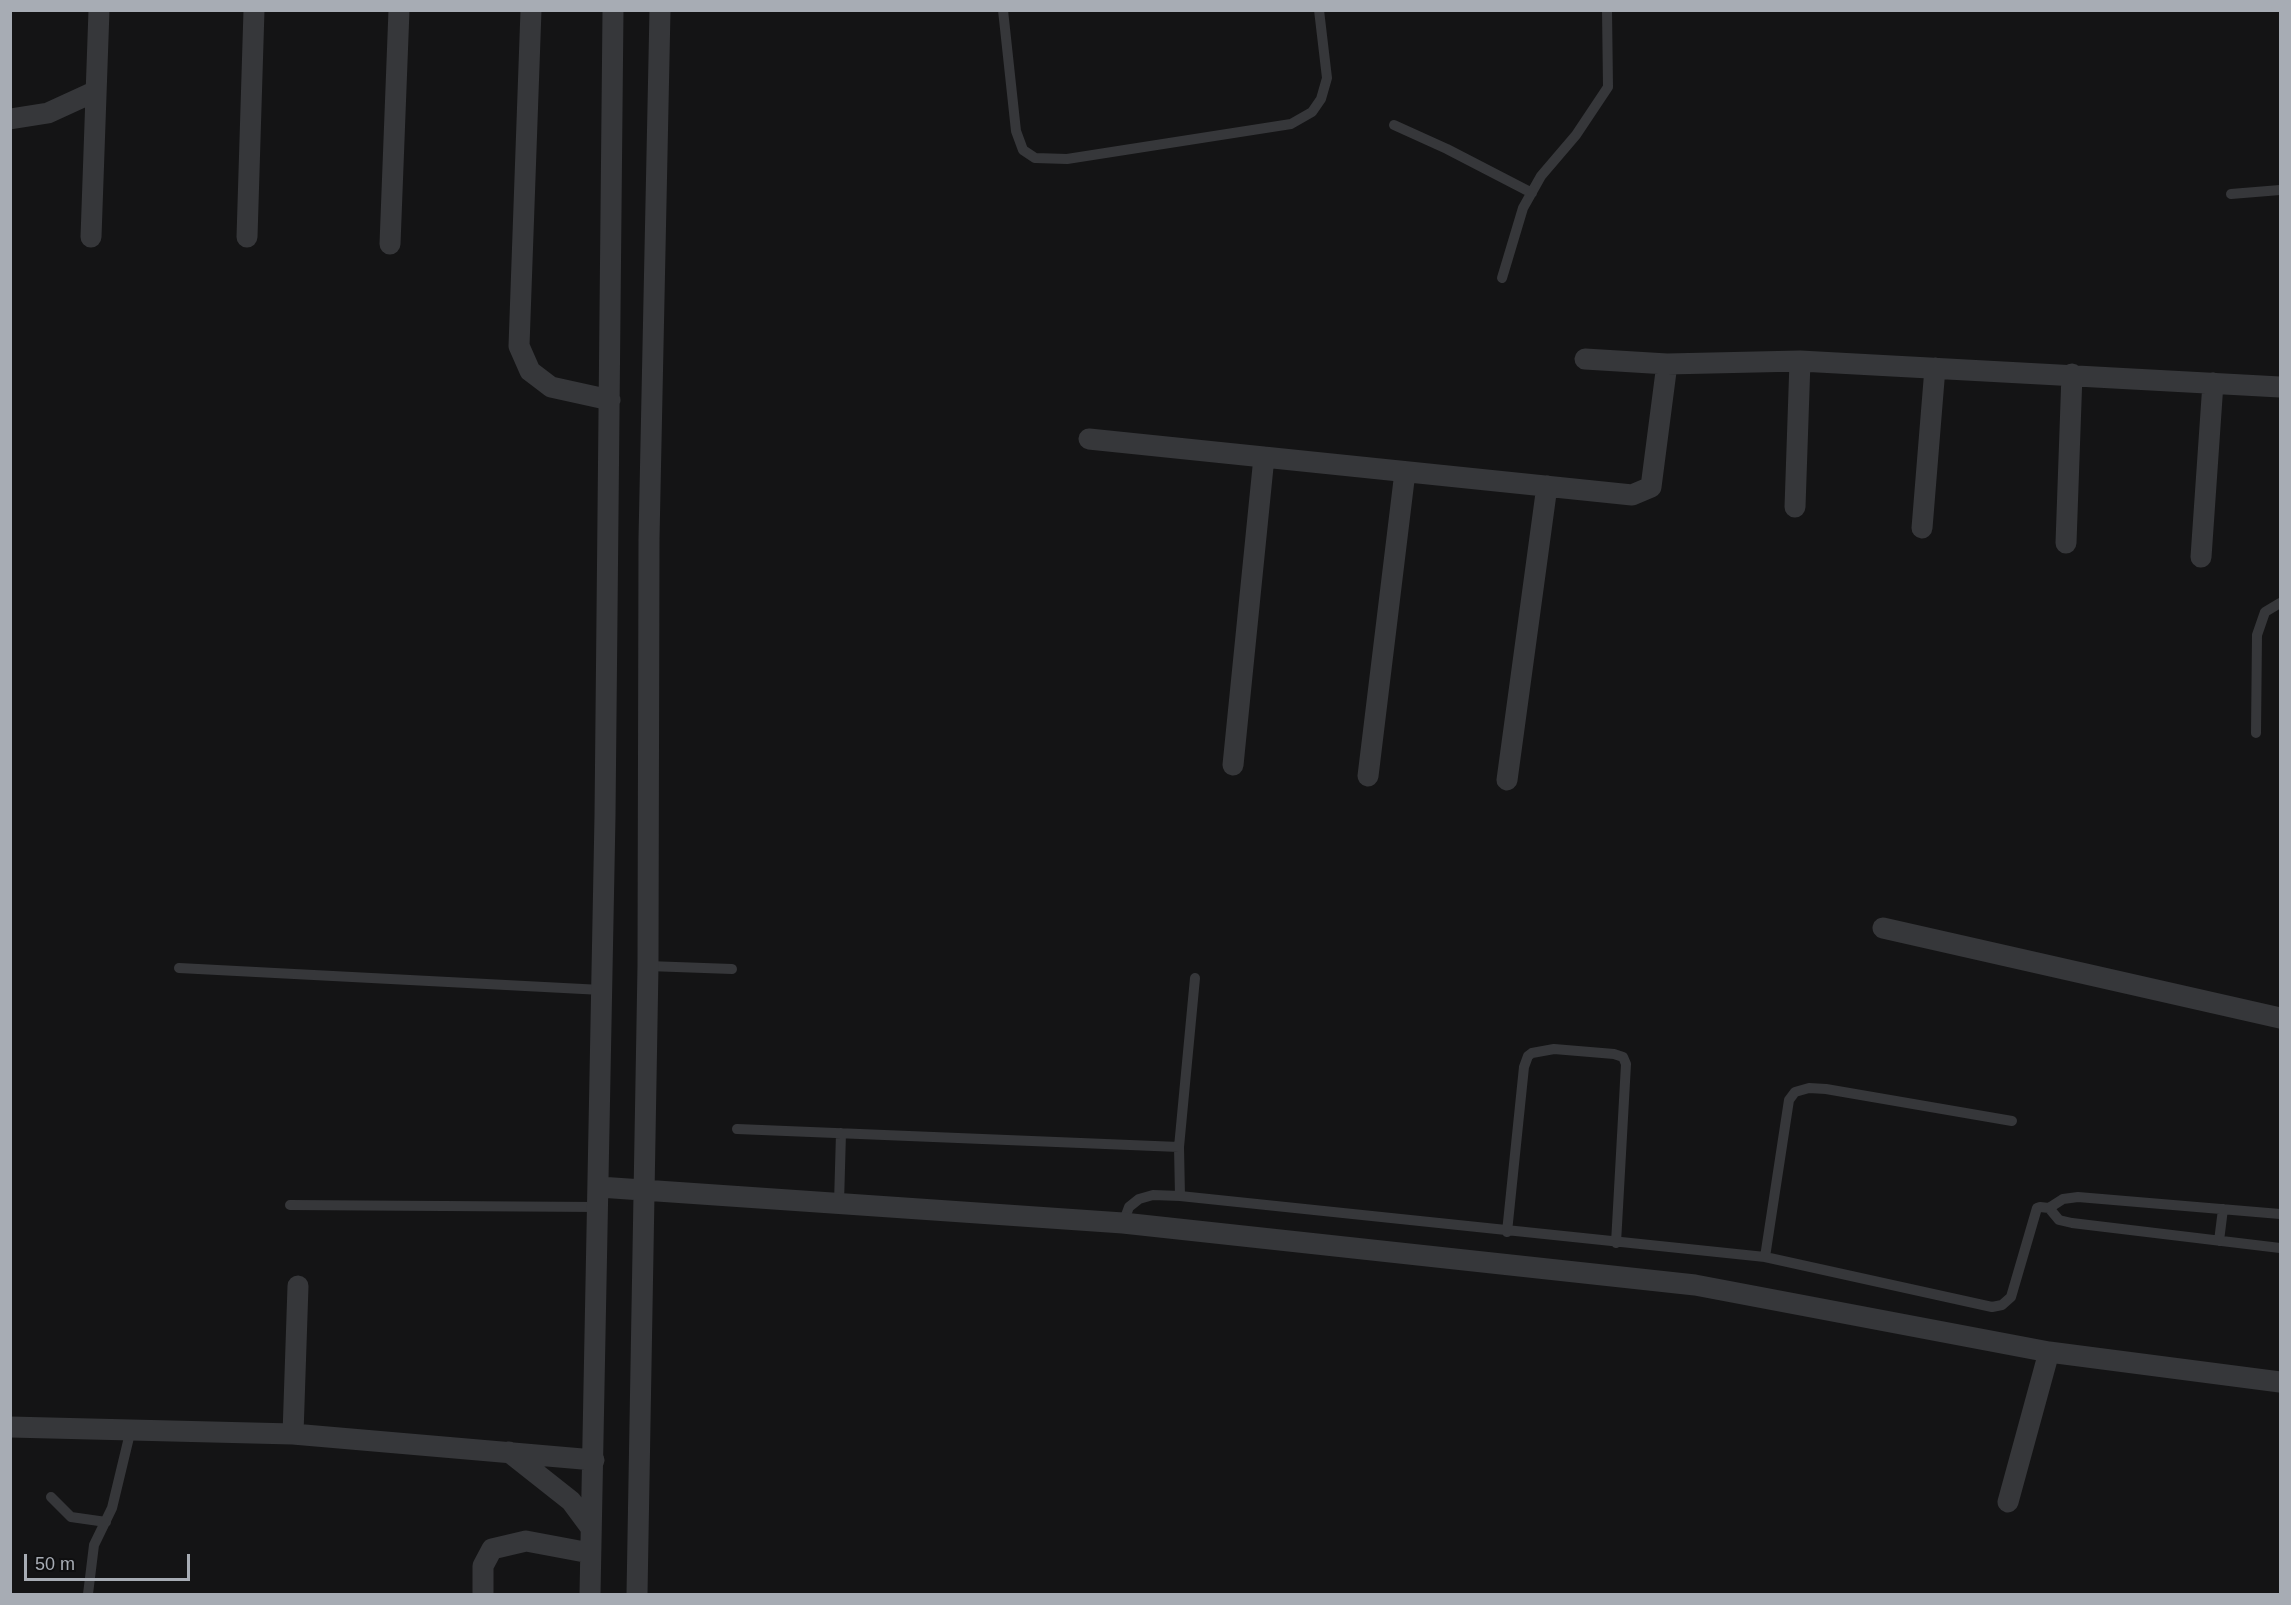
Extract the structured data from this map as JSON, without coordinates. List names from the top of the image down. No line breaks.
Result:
{"scale_bar":"50 m"}
